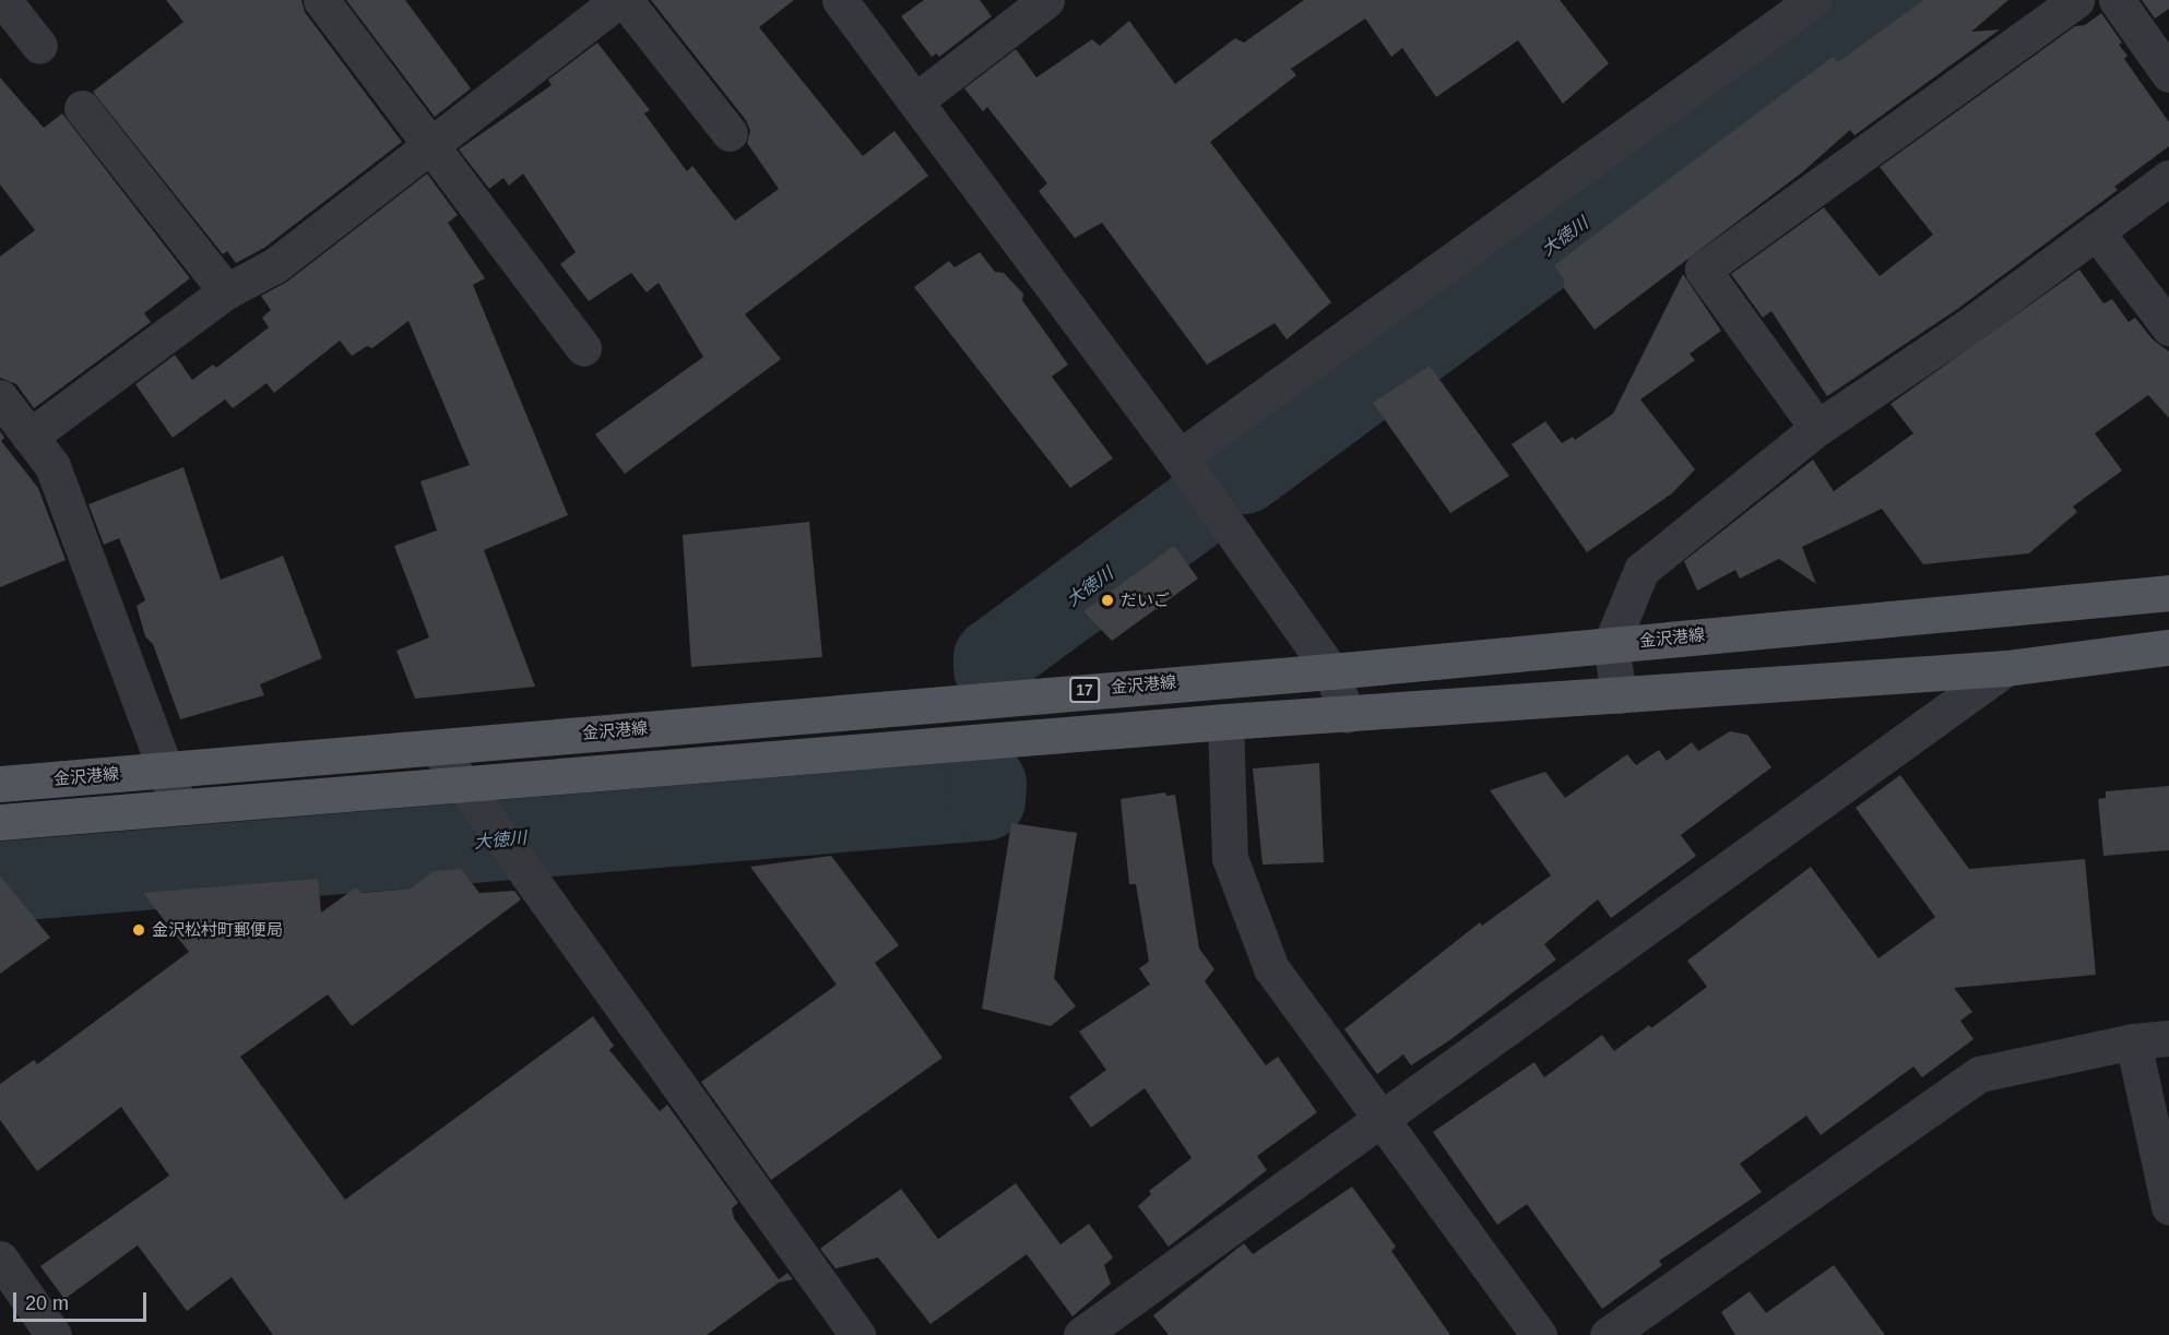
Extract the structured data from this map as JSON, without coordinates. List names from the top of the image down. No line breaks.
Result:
{"streets":{"main road":["金沢港線","17"]},"water":["大徳川"],"places":["だいご","金沢松村町郵便局"],"scale_bar":"20 m"}
